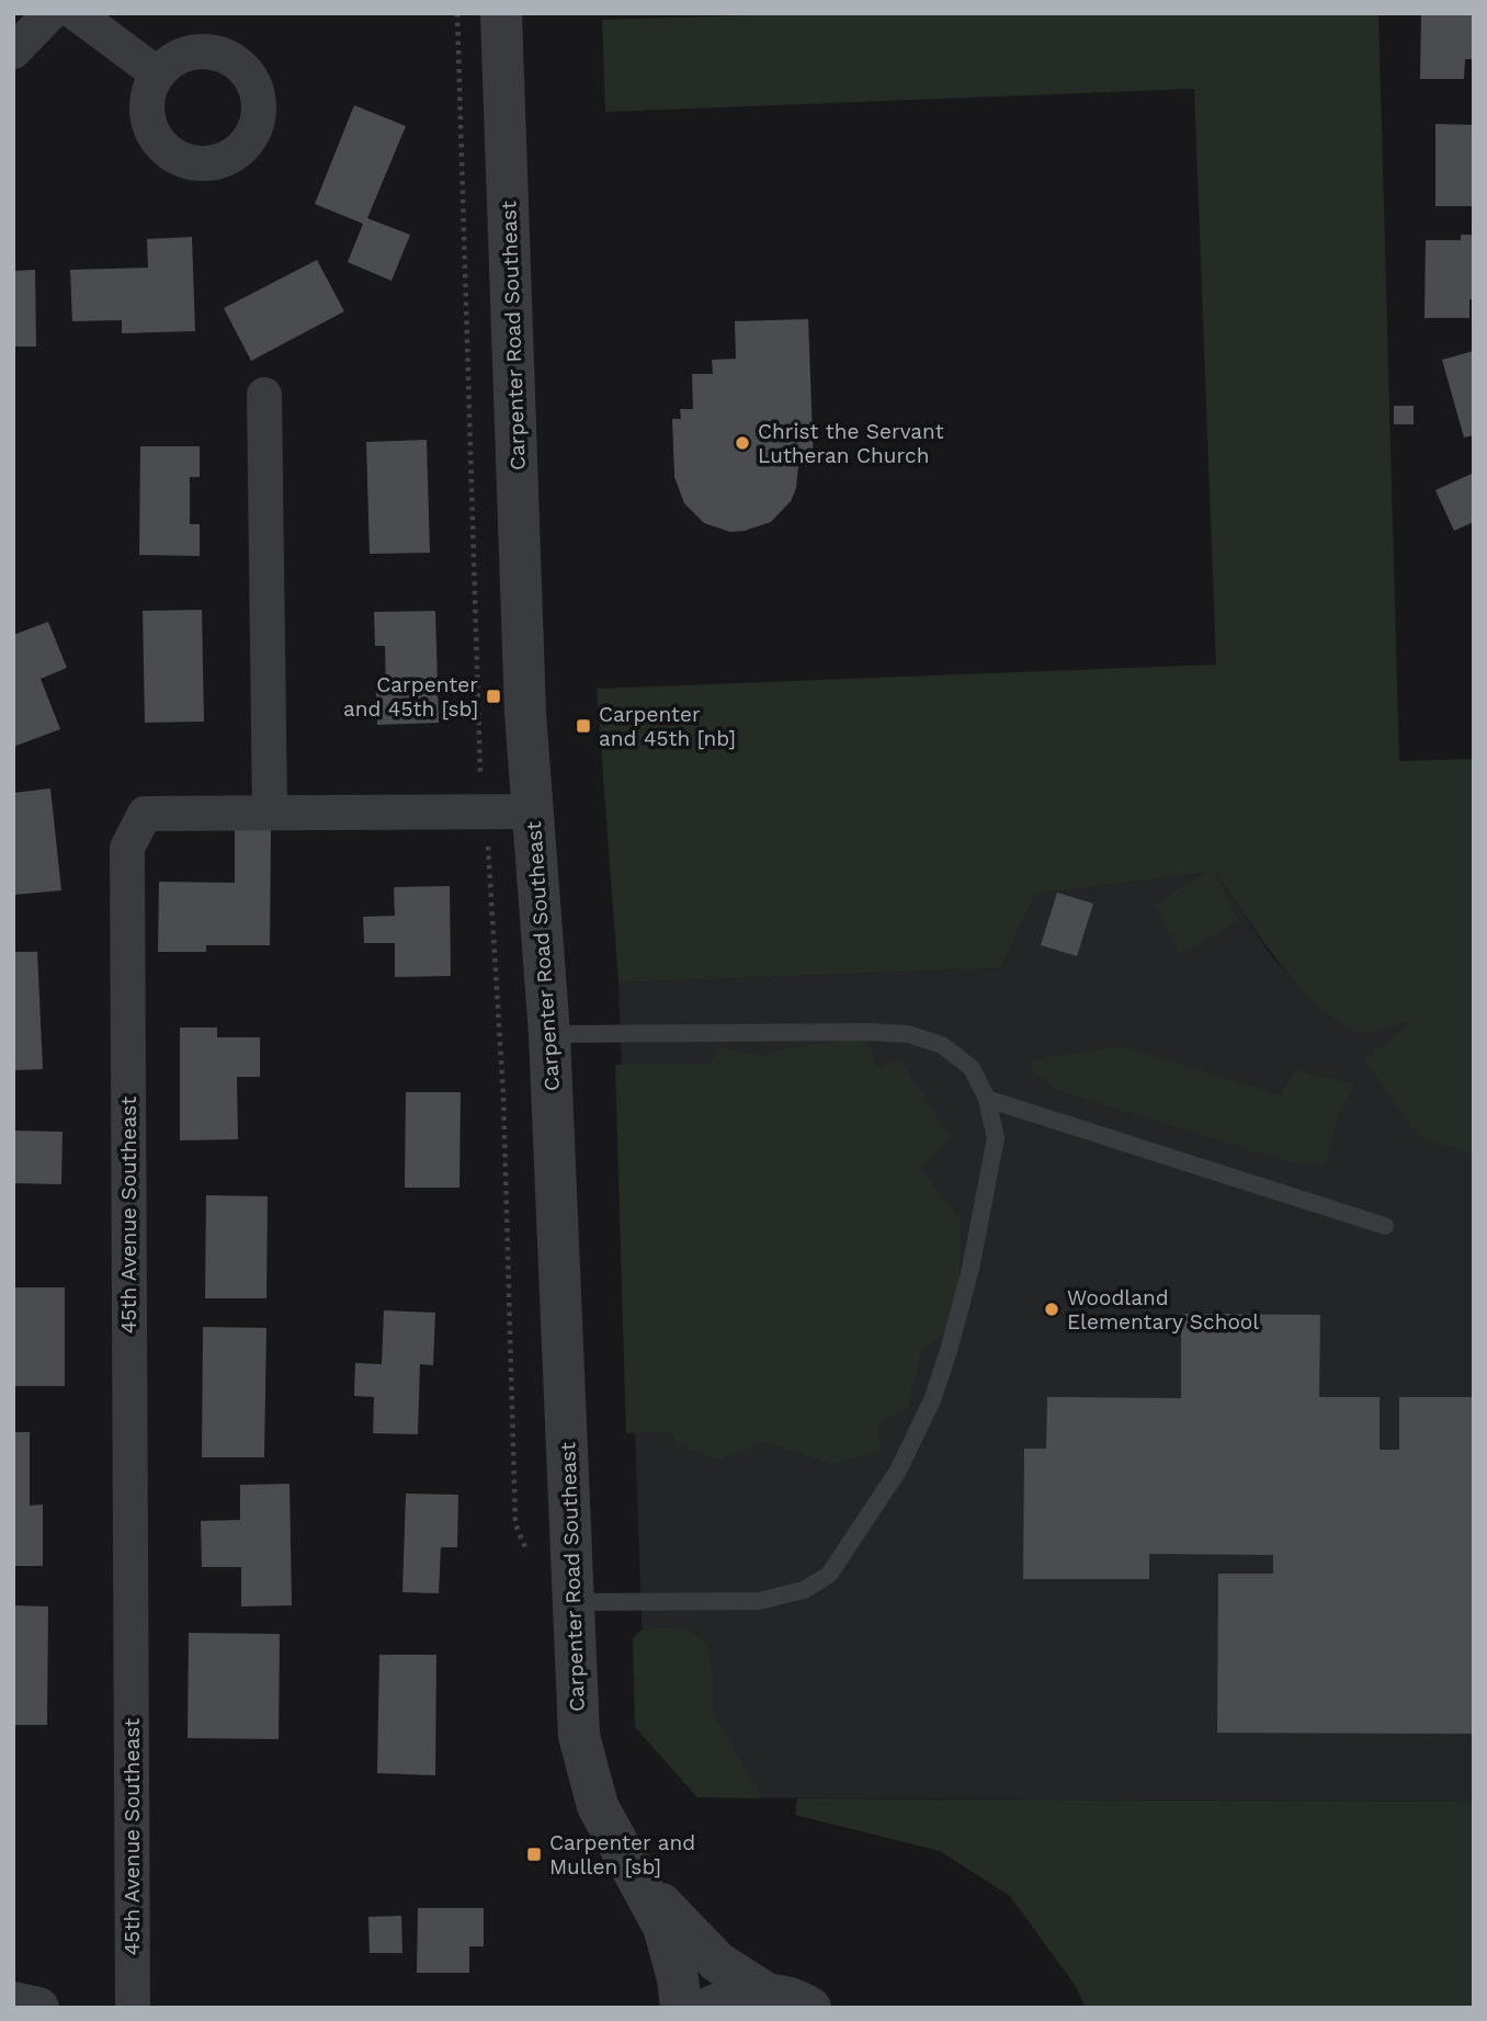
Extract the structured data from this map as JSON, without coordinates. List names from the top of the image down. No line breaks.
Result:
{"streets":{"street":["Carpenter Road Southeast","45th Avenue Southeast"]},"crossings":[["Carpenter Road Southeast","45th Avenue Southeast"]],"places":{"other":["Christ the Servant Lutheran Church","Woodland Elementary School"],"transit":["Carpenter and 45th [sb]","Carpenter and 45th [nb]","Carpenter and Mullen [sb]"]}}
